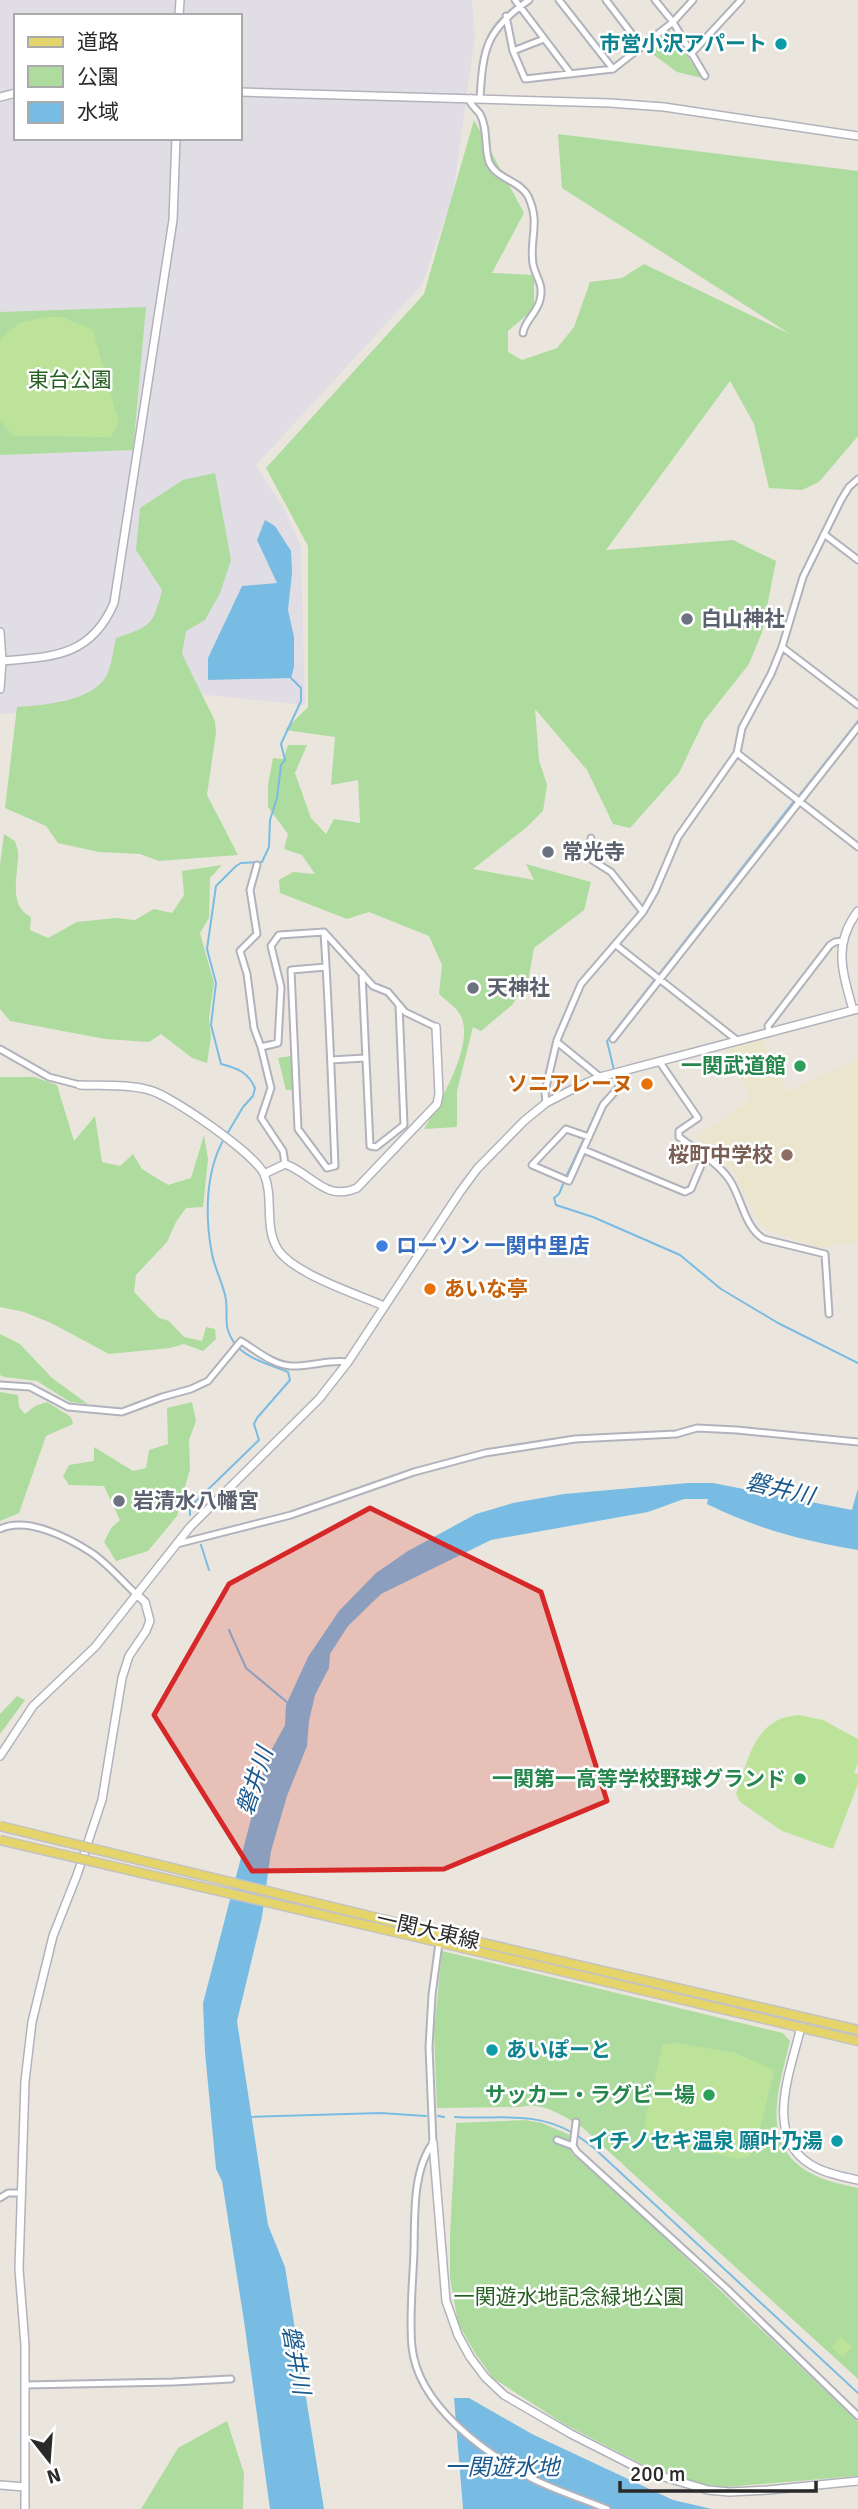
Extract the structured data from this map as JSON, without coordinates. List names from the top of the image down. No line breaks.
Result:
{"streets":{"main road":["一関大東線"]},"water":["磐井川","一関遊水地"],"parks":["東台公園","一関遊水地記念緑地公園"],"places":["市営小沢アパート","白山神社","常光寺","天神社","一関武道館","ソニアレーヌ","桜町中学校","ローソン 一関中里店","あいな亭","岩清水八幡宮","一関第一高等学校野球グランド","あいぽーと","サッカー・ラグビー場","イチノセキ温泉 願叶乃湯"],"legend":["道路","公園","水域"],"scale_bar":"200 m","north":"bottom"}
